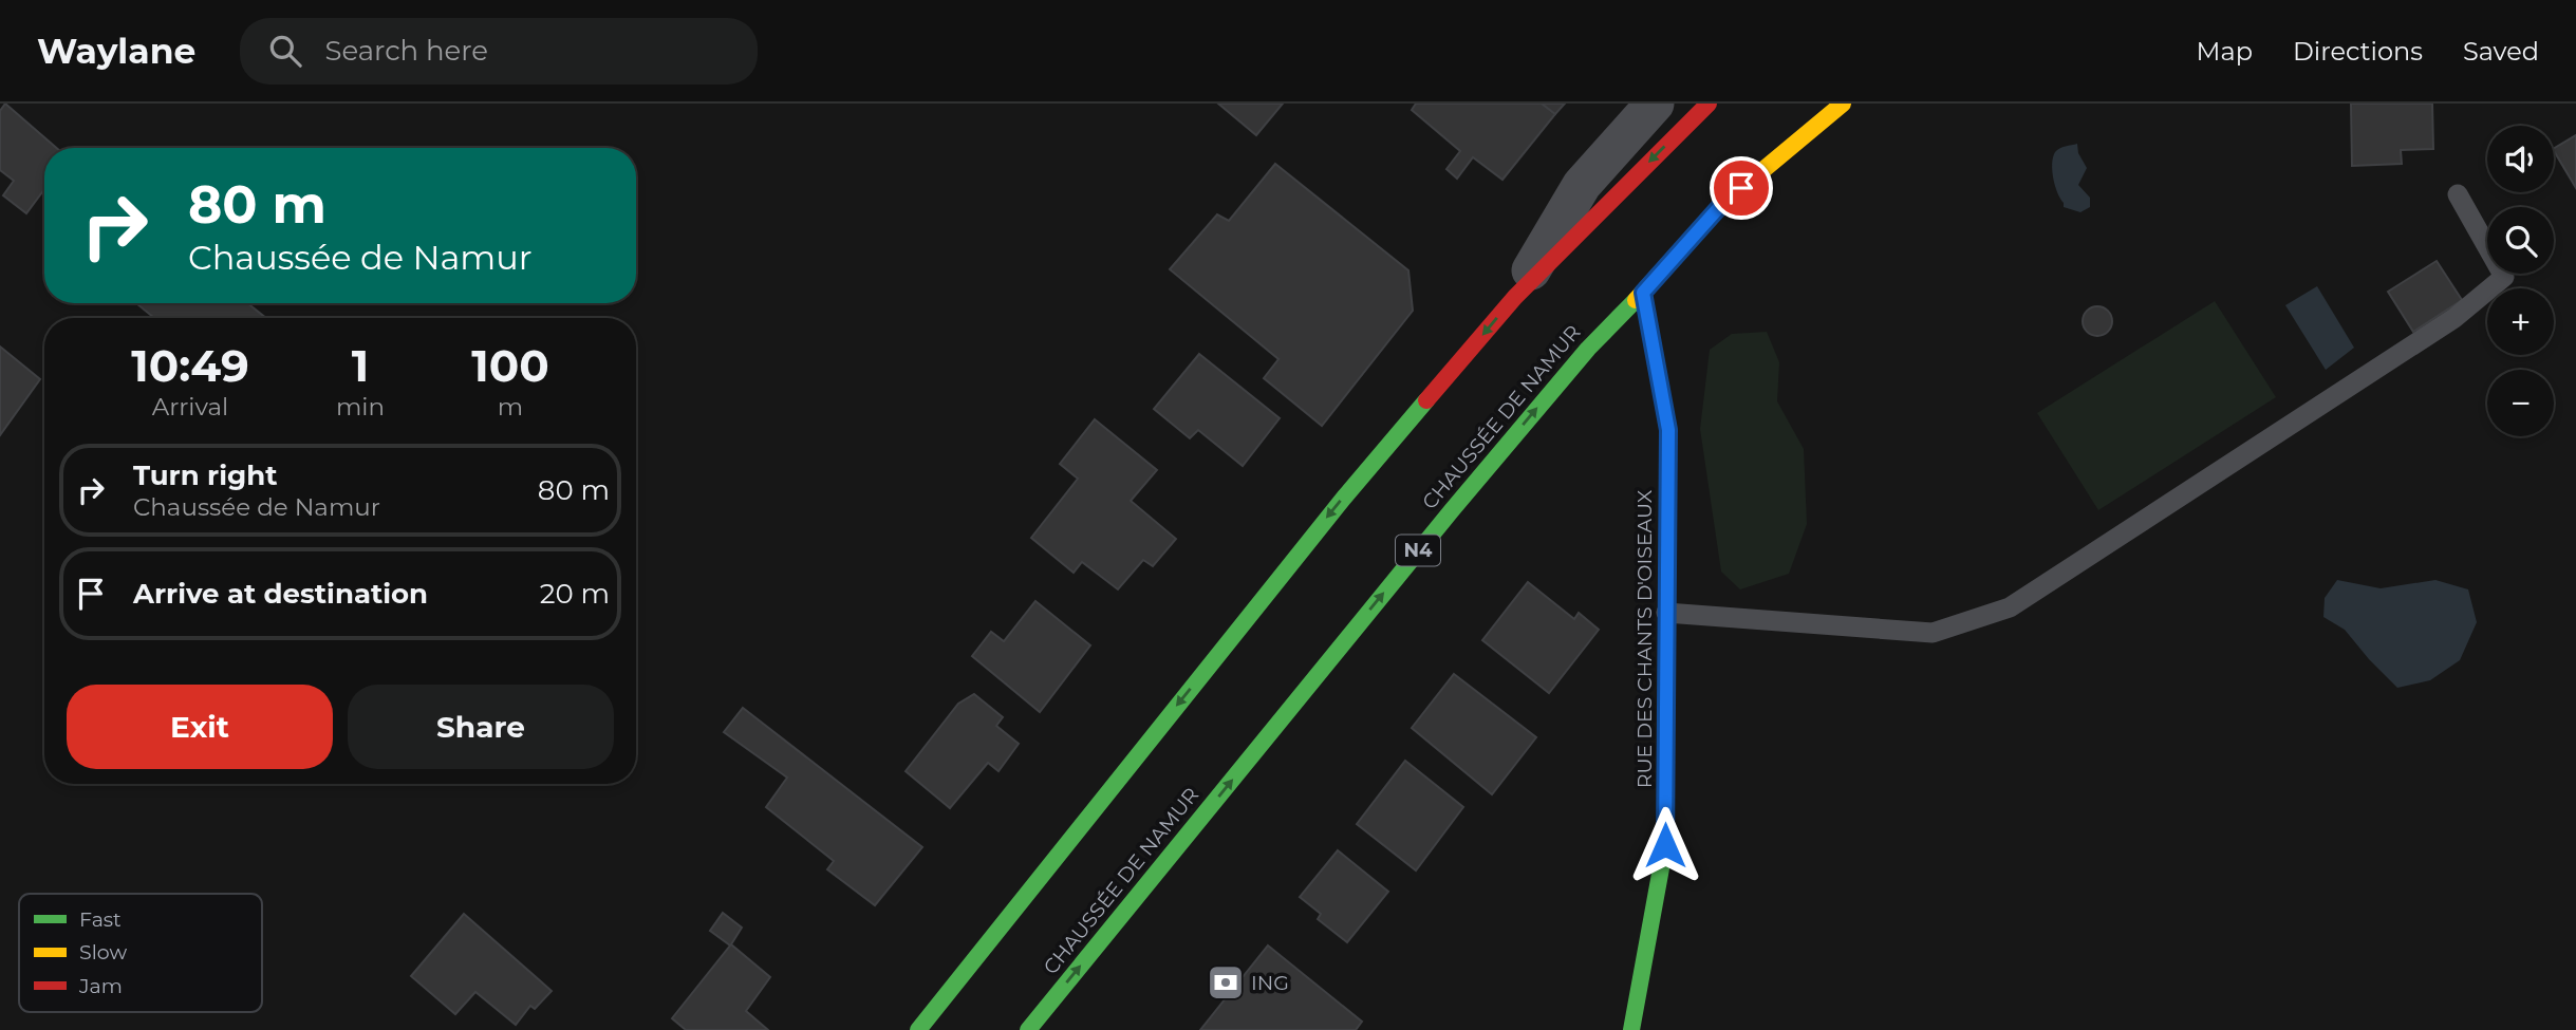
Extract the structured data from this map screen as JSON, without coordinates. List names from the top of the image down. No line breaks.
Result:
{"streets":{"main road":["CHAUSSÉE DE NAMUR","N4","RUE DES CHANTS D'OISEAUX"]},"crossings":[["CHAUSSÉE DE NAMUR","RUE DES CHANTS D'OISEAUX"]],"places":{"bank":["ING"]},"legend":["Fast","Slow","Jam"],"page":{"header":"Waylane","search":"Search here","nav":["Map","Directions","Saved"],"map_buttons":["+","−"],"turn":["80 m","Chaussée de Namur"],"eta":["10:49","Arrival","1","min","100","m"],"list":[{"name":"Turn right","note":"Chaussée de Namur","value":"80 m"},{"name":"Arrive at destination","value":"20 m"}],"buttons":["Exit","Share"]}}
